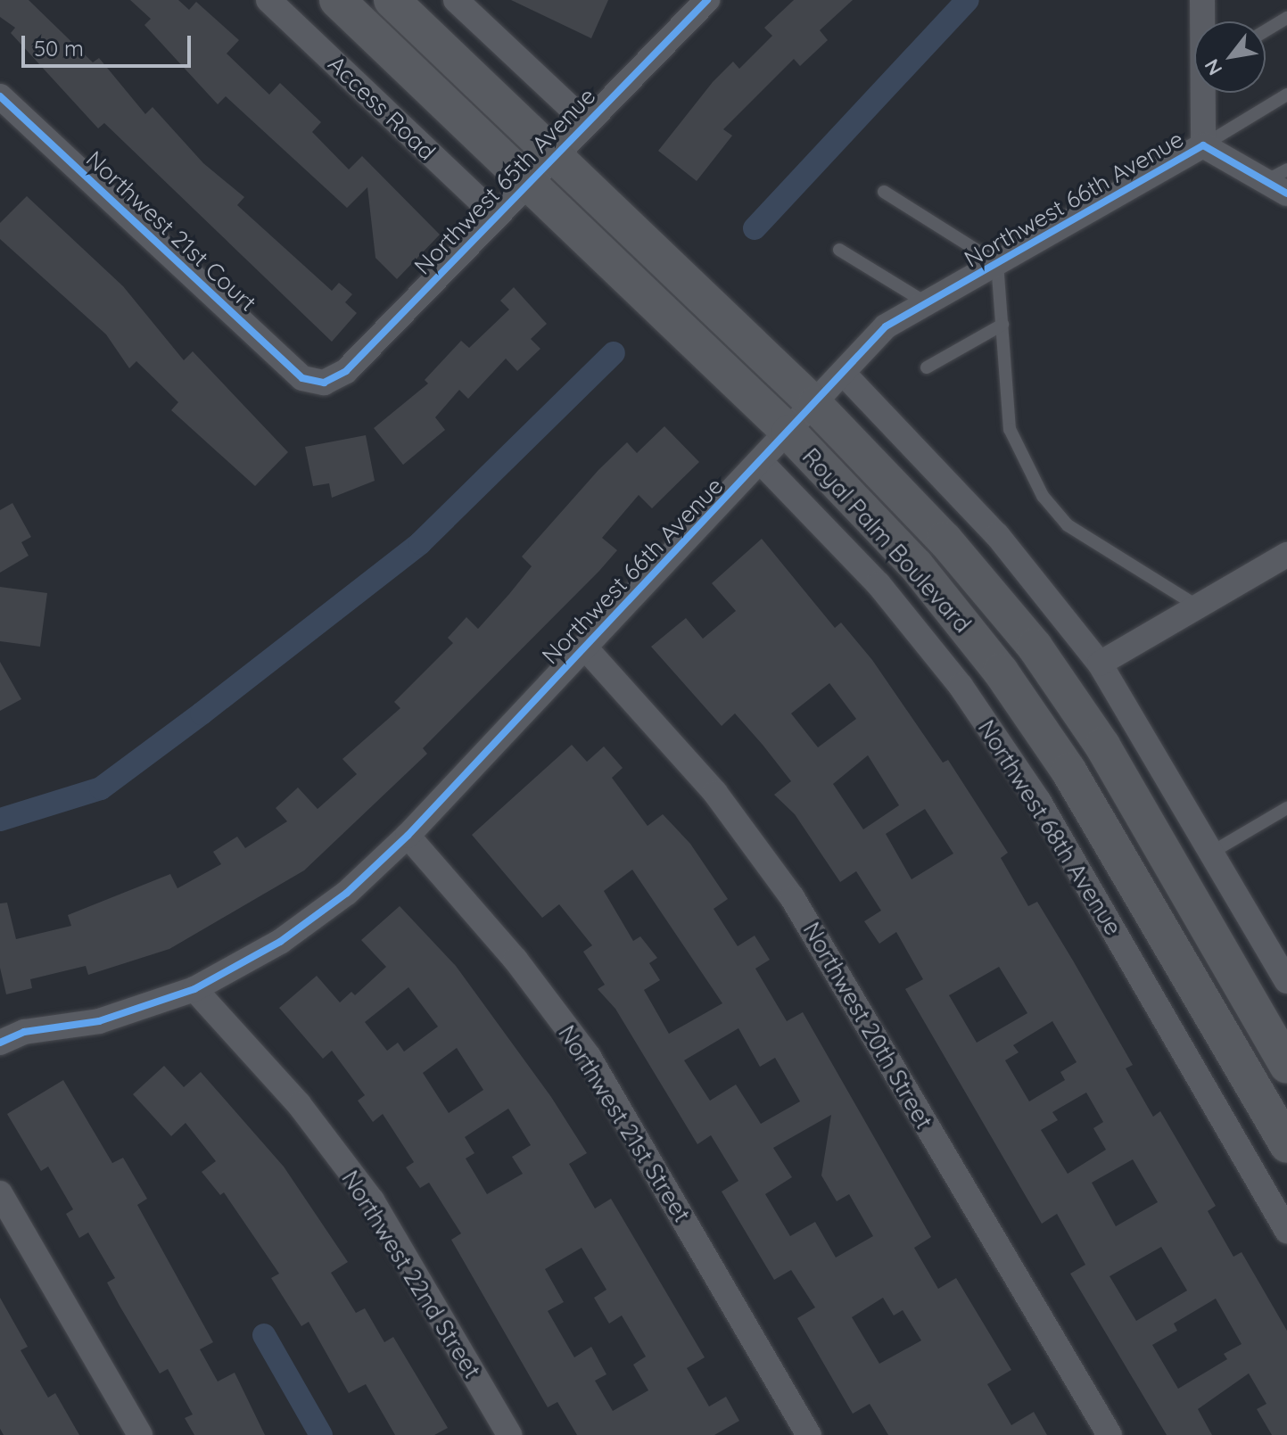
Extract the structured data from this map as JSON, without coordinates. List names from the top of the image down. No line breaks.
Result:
{"streets":{"main road":["Royal Palm Boulevard"],"street":["Access Road","Northwest 65th Avenue","Northwest 66th Avenue","Northwest 21st Court","Northwest 68th Avenue","Northwest 20th Street","Northwest 21st Street","Northwest 22nd Street"]},"crossings":[["Access Road","Northwest 65th Avenue"],["Northwest 65th Avenue","Northwest 21st Court"],["Northwest 65th Avenue","Royal Palm Boulevard"],["Northwest 66th Avenue","Royal Palm Boulevard"],["Northwest 66th Avenue","Northwest 68th Avenue"],["Northwest 66th Avenue","Northwest 20th Street"],["Northwest 66th Avenue","Northwest 21st Street"],["Northwest 66th Avenue","Northwest 22nd Street"]],"scale_bar":"50 m","north":"bottom left"}
